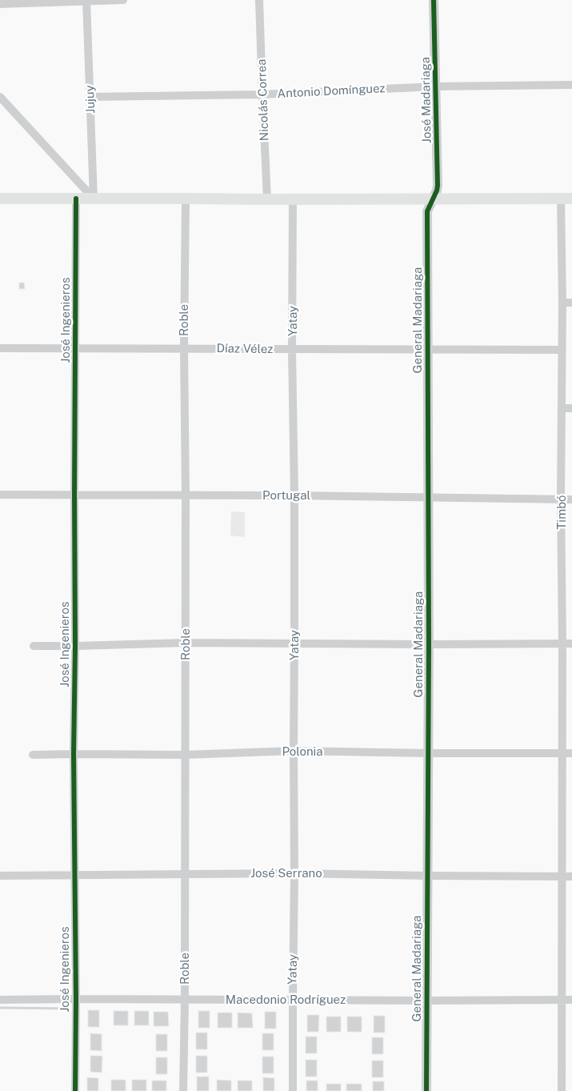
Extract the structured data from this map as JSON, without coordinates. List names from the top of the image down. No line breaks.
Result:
{"streets":{"street":["Antonio Domínguez","Jujuy","Nicolás Correa","José Madariaga","José Ingenieros","Roble","General Madariaga","Yatay","Díaz Vélez","Portugal","Timbó","Polonia","José Serrano","Macedonio Rodríguez"]},"crossings":[["Antonio Domínguez","Jujuy"],["Antonio Domínguez","Nicolás Correa"],["Antonio Domínguez","José Madariaga"],["José Madariaga","General Madariaga"],["José Ingenieros","Díaz Vélez"],["José Ingenieros","Portugal"],["José Ingenieros","Polonia"],["José Ingenieros","José Serrano"],["José Ingenieros","Macedonio Rodríguez"],["Roble","Díaz Vélez"],["Roble","Portugal"],["Roble","Polonia"],["Roble","José Serrano"],["Roble","Macedonio Rodríguez"],["General Madariaga","Díaz Vélez"],["General Madariaga","Portugal"],["General Madariaga","Polonia"],["General Madariaga","José Serrano"],["General Madariaga","Macedonio Rodríguez"],["Yatay","Díaz Vélez"],["Yatay","Portugal"],["Yatay","Polonia"],["Yatay","José Serrano"],["Yatay","Macedonio Rodríguez"],["Díaz Vélez","Timbó"],["Portugal","Timbó"],["Timbó","Polonia"],["Timbó","José Serrano"],["Timbó","Macedonio Rodríguez"]]}
